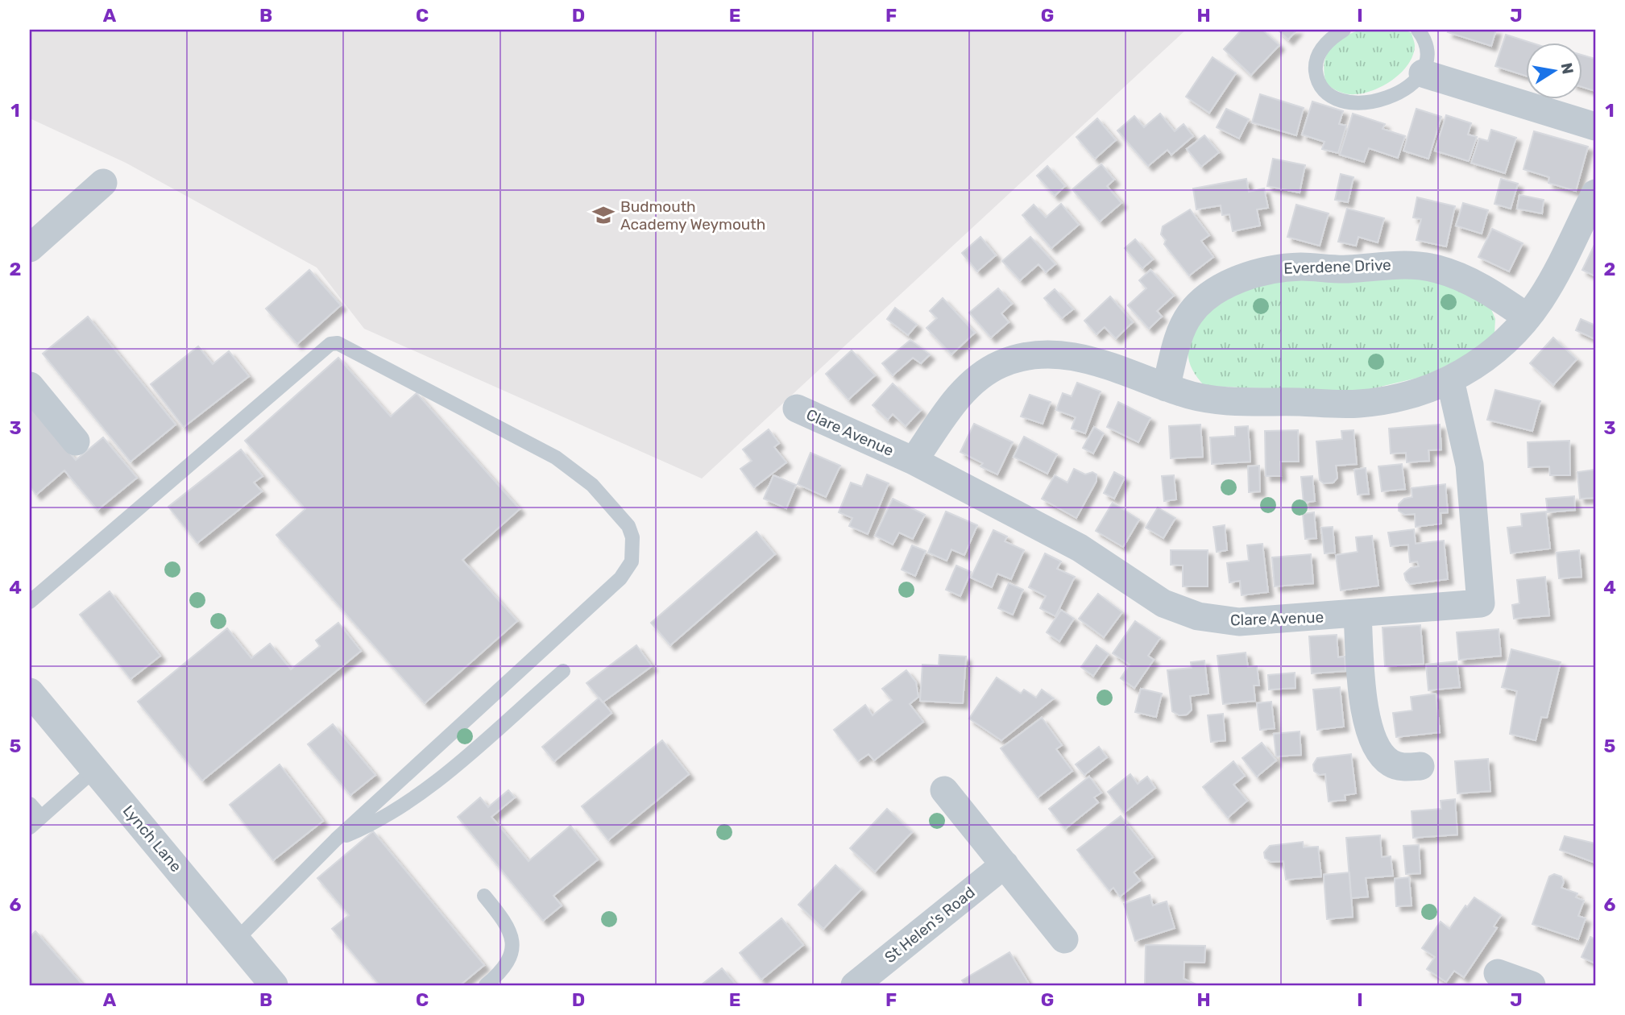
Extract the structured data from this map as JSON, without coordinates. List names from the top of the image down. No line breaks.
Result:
{"streets":{"street":["Everdene Drive","Clare Avenue","Lynch Lane","St Helen's Road"]},"places":{"school or university":["Budmouth Academy Weymouth"]},"north":"right","grid":{"columns":["A","B","C","D","E","F","G","H","I","J"],"rows":["1","2","3","4","5","6"]}}
